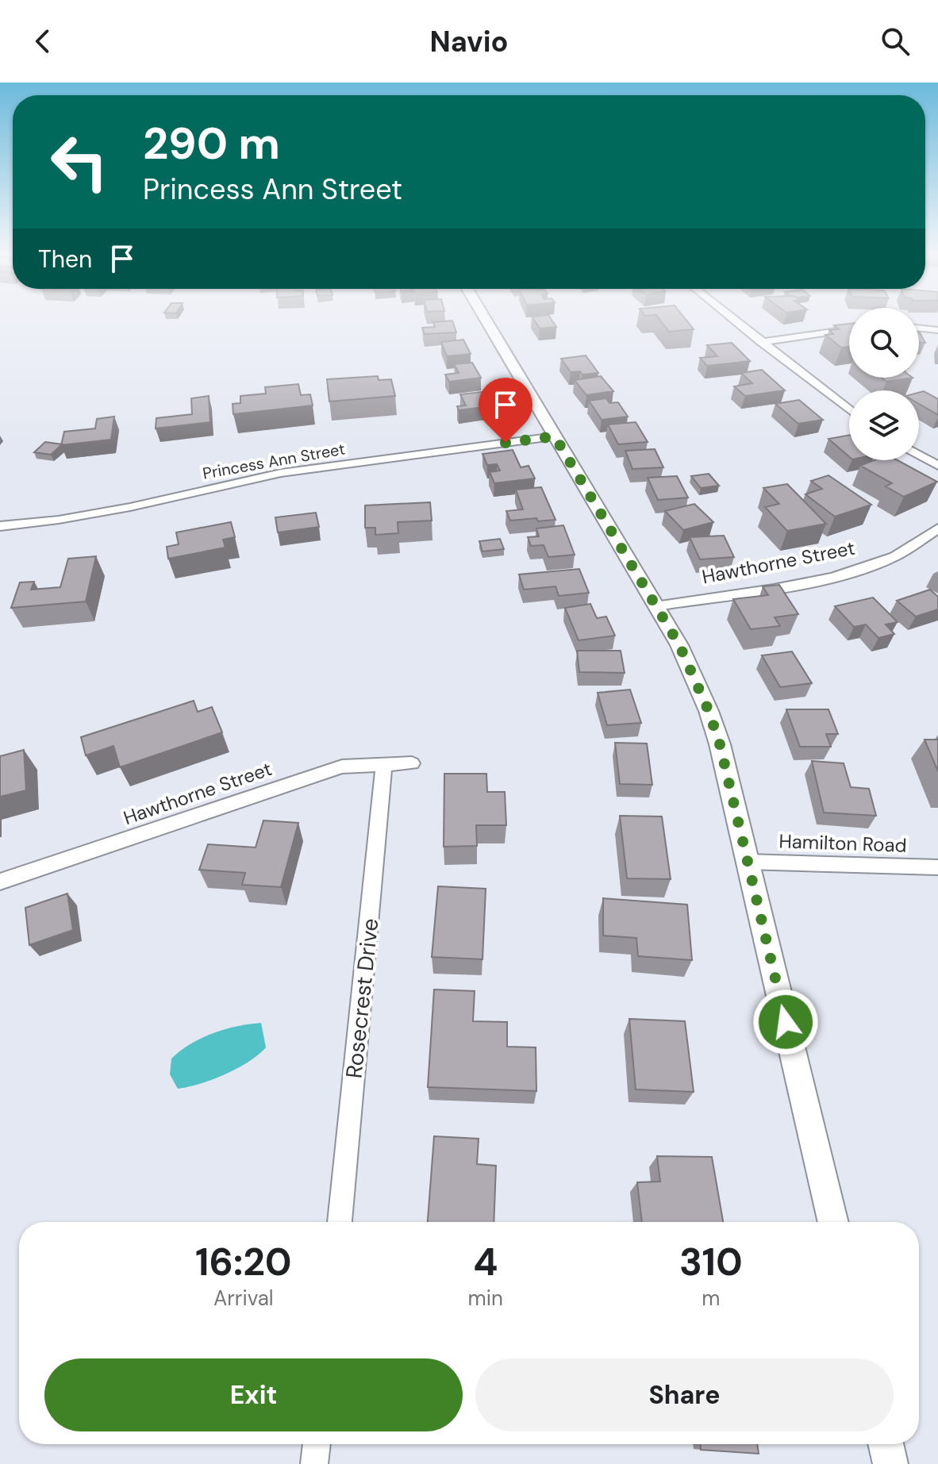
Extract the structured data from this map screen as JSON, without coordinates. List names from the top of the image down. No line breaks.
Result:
{"streets":{"street":["Princess Ann Street","Hawthorne Street","Hamilton Road","Rosecrest Drive"]},"crossings":[["Hawthorne Street","Rosecrest Drive"]],"page":{"header":"Navio","turn":["290 m","Princess Ann Street"],"then":"Then","eta":["16:20","Arrival","4","min","310","m"],"buttons":["Exit","Share"]}}
